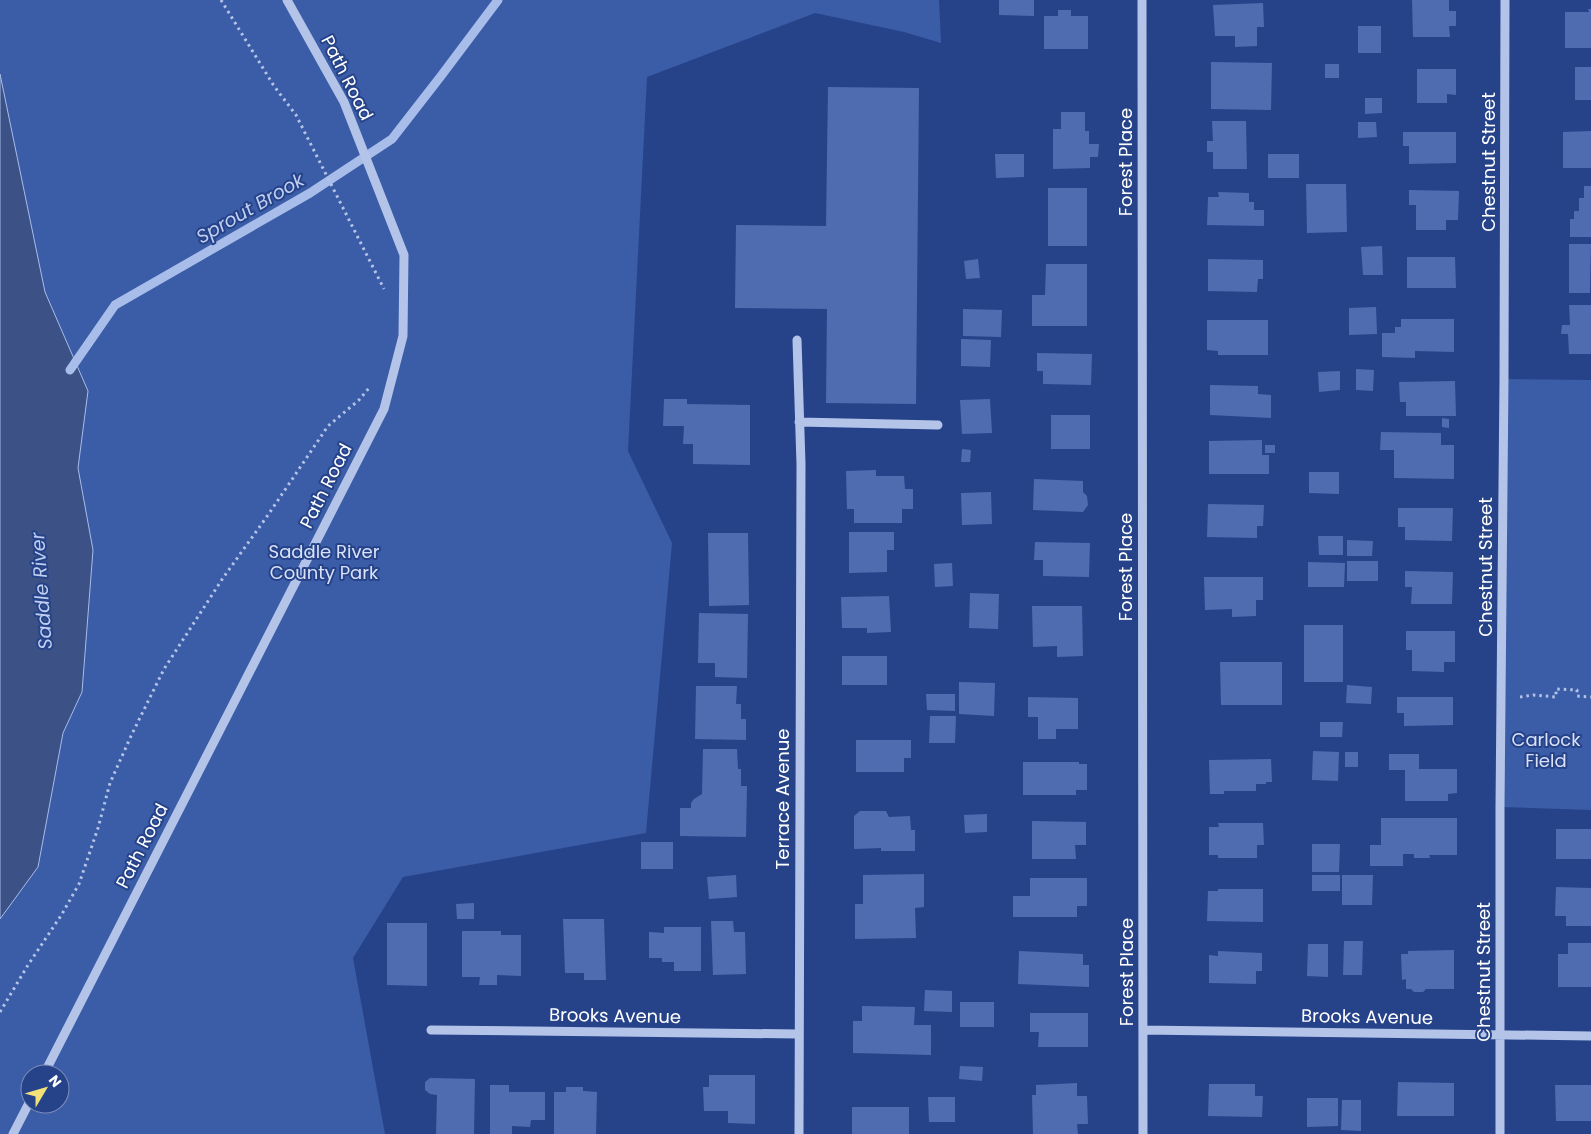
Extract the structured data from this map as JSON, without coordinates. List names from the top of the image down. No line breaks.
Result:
{"streets":{"street":["Path Road","Forest Place","Chestnut Street","Terrace Avenue","Brooks Avenue"]},"crossings":[["Forest Place","Brooks Avenue"],["Chestnut Street","Brooks Avenue"],["Terrace Avenue","Brooks Avenue"]],"water":["Sprout Brook","Saddle River"],"parks":["Saddle River County Park","Carlock Field"],"north":"top right"}
